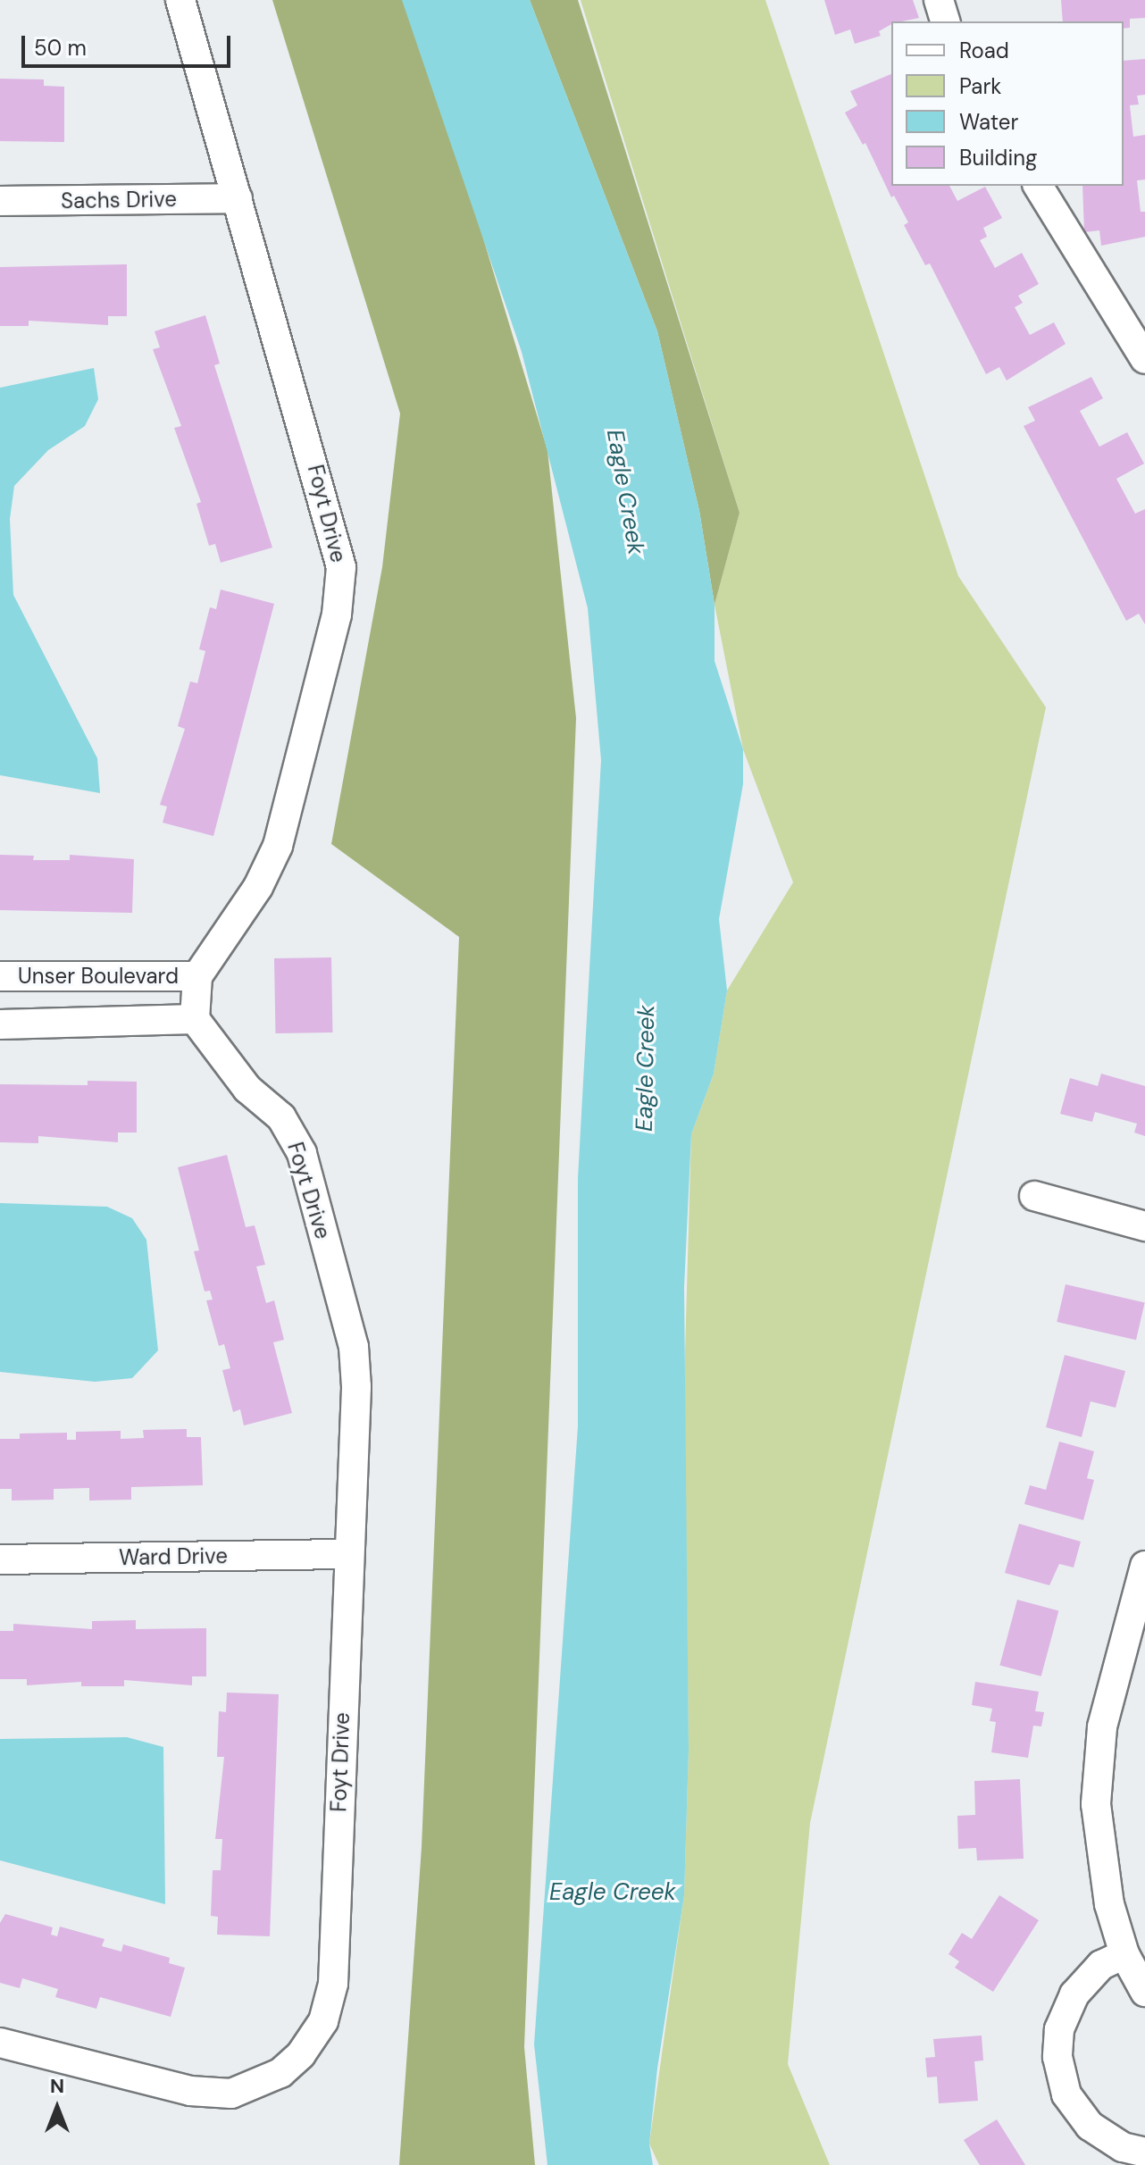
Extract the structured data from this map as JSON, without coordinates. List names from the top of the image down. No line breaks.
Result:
{"streets":{"street":["Sachs Drive","Foyt Drive","Unser Boulevard","Ward Drive"]},"crossings":[["Sachs Drive","Foyt Drive"],["Foyt Drive","Unser Boulevard"],["Foyt Drive","Ward Drive"]],"water":["Eagle Creek"],"legend":["Road","Park","Water","Building"],"scale_bar":"50 m","north":"top"}
